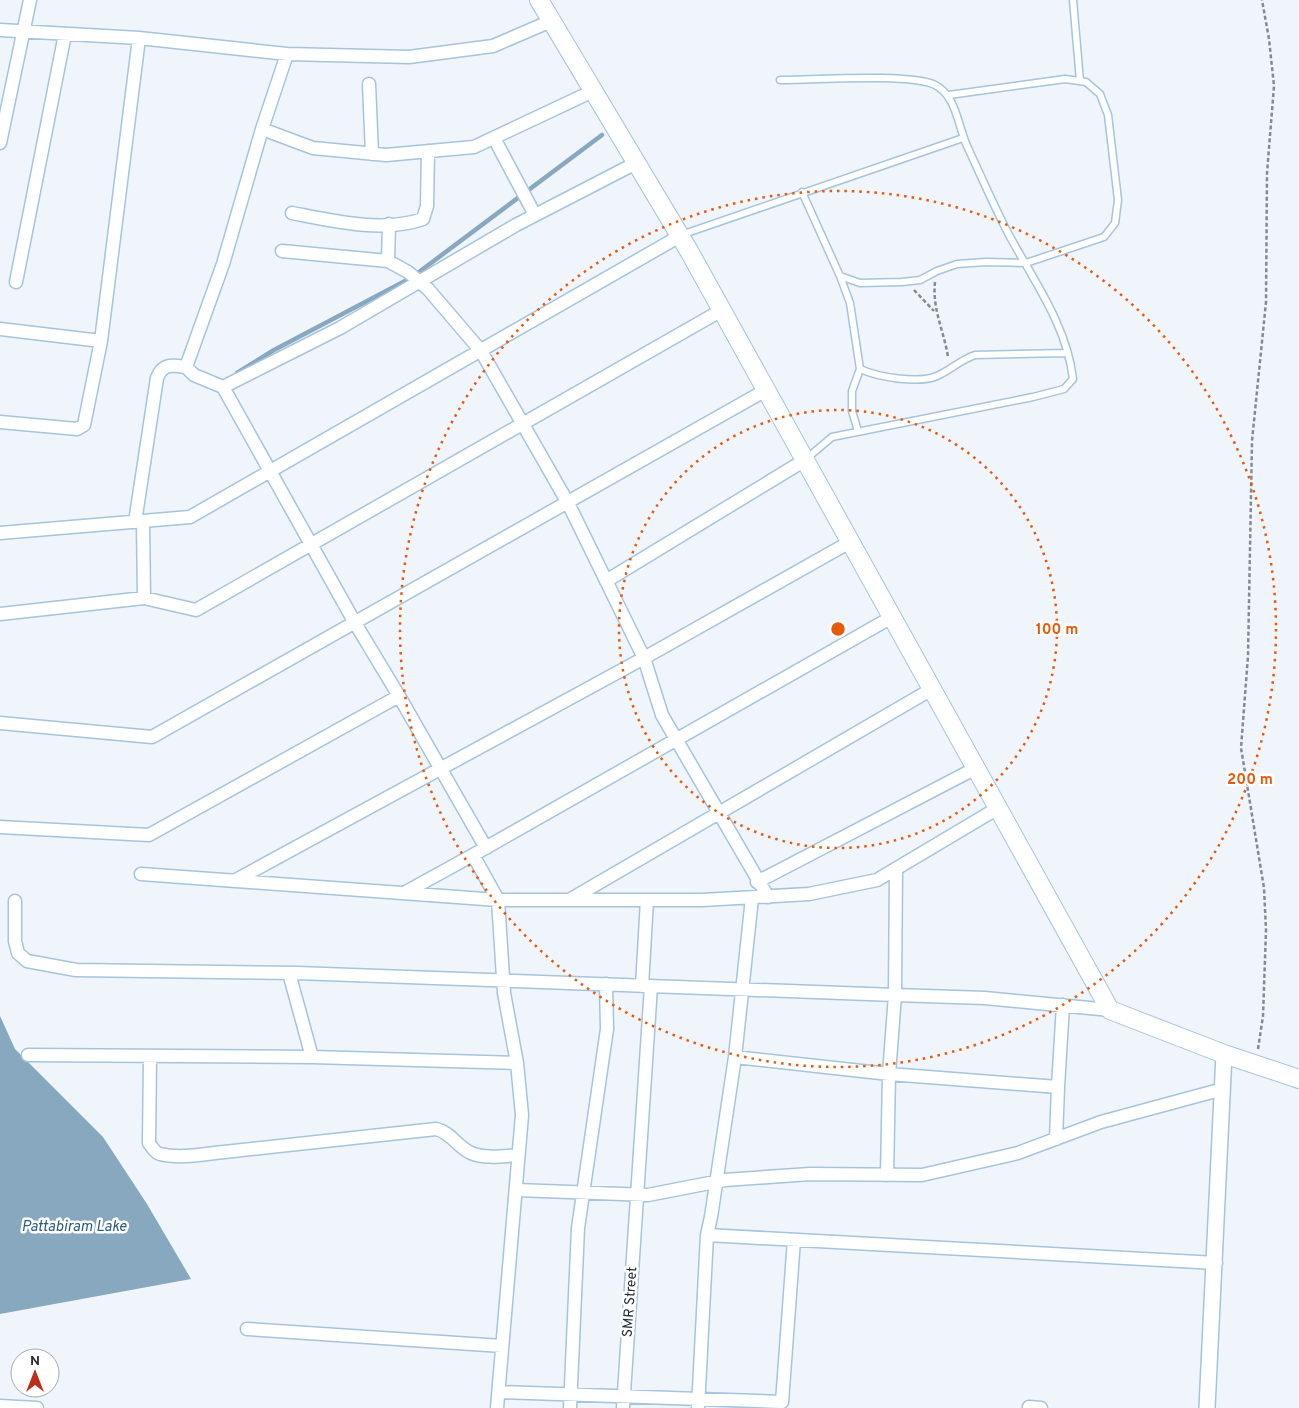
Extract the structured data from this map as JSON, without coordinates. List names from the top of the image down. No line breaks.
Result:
{"streets":{"street":["SMR Street"]},"water":["Pattabiram Lake"],"north":"top","rings":["100 m","200 m"]}
